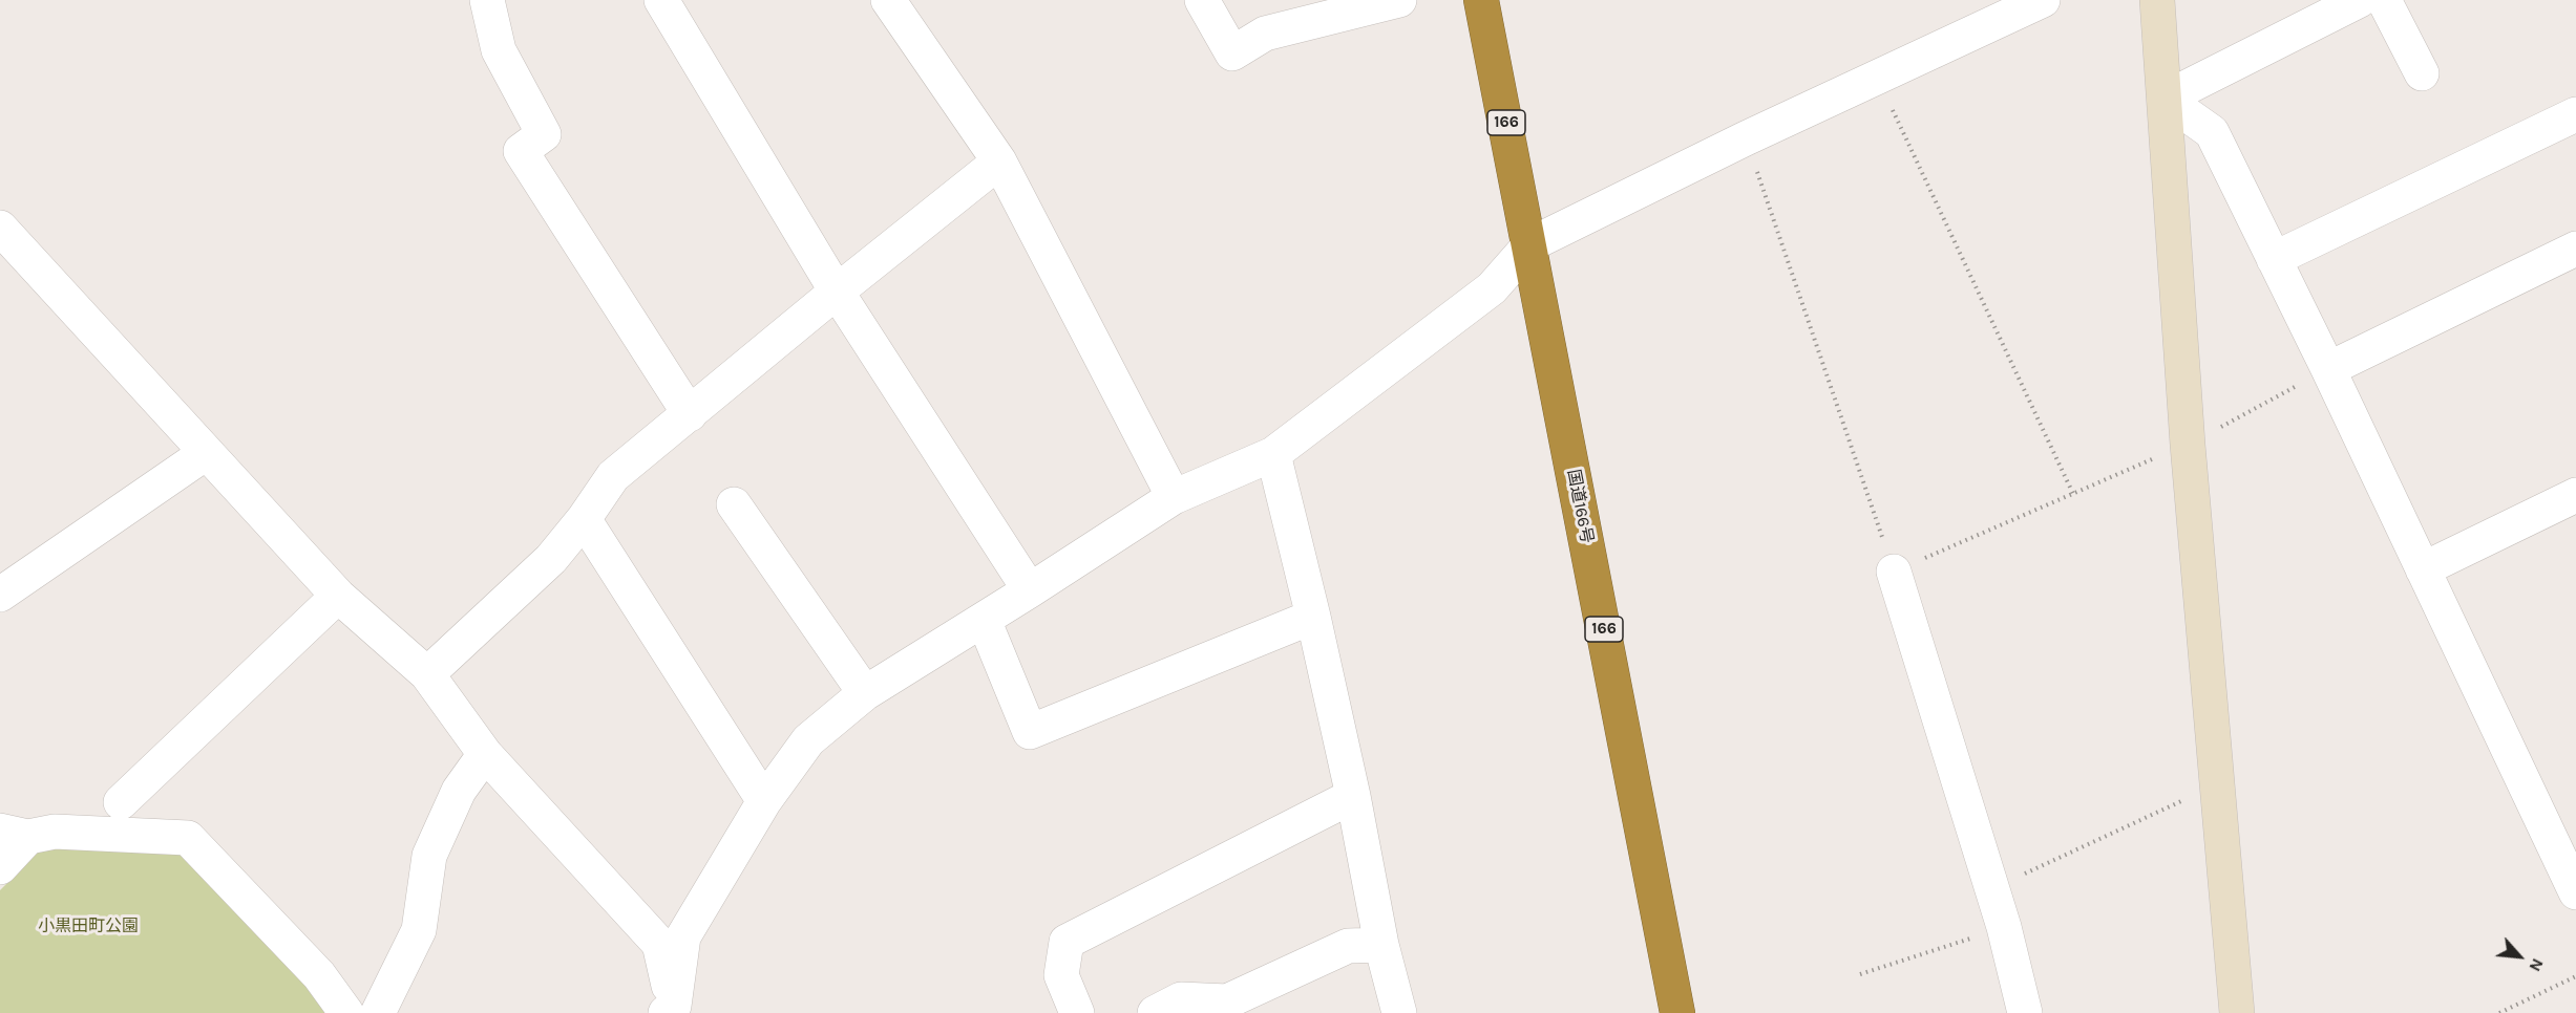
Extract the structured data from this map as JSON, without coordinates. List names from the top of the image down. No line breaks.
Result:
{"streets":{"highway":["166","国道166号"]},"parks":["小黒田町公園"],"north":"bottom right"}
